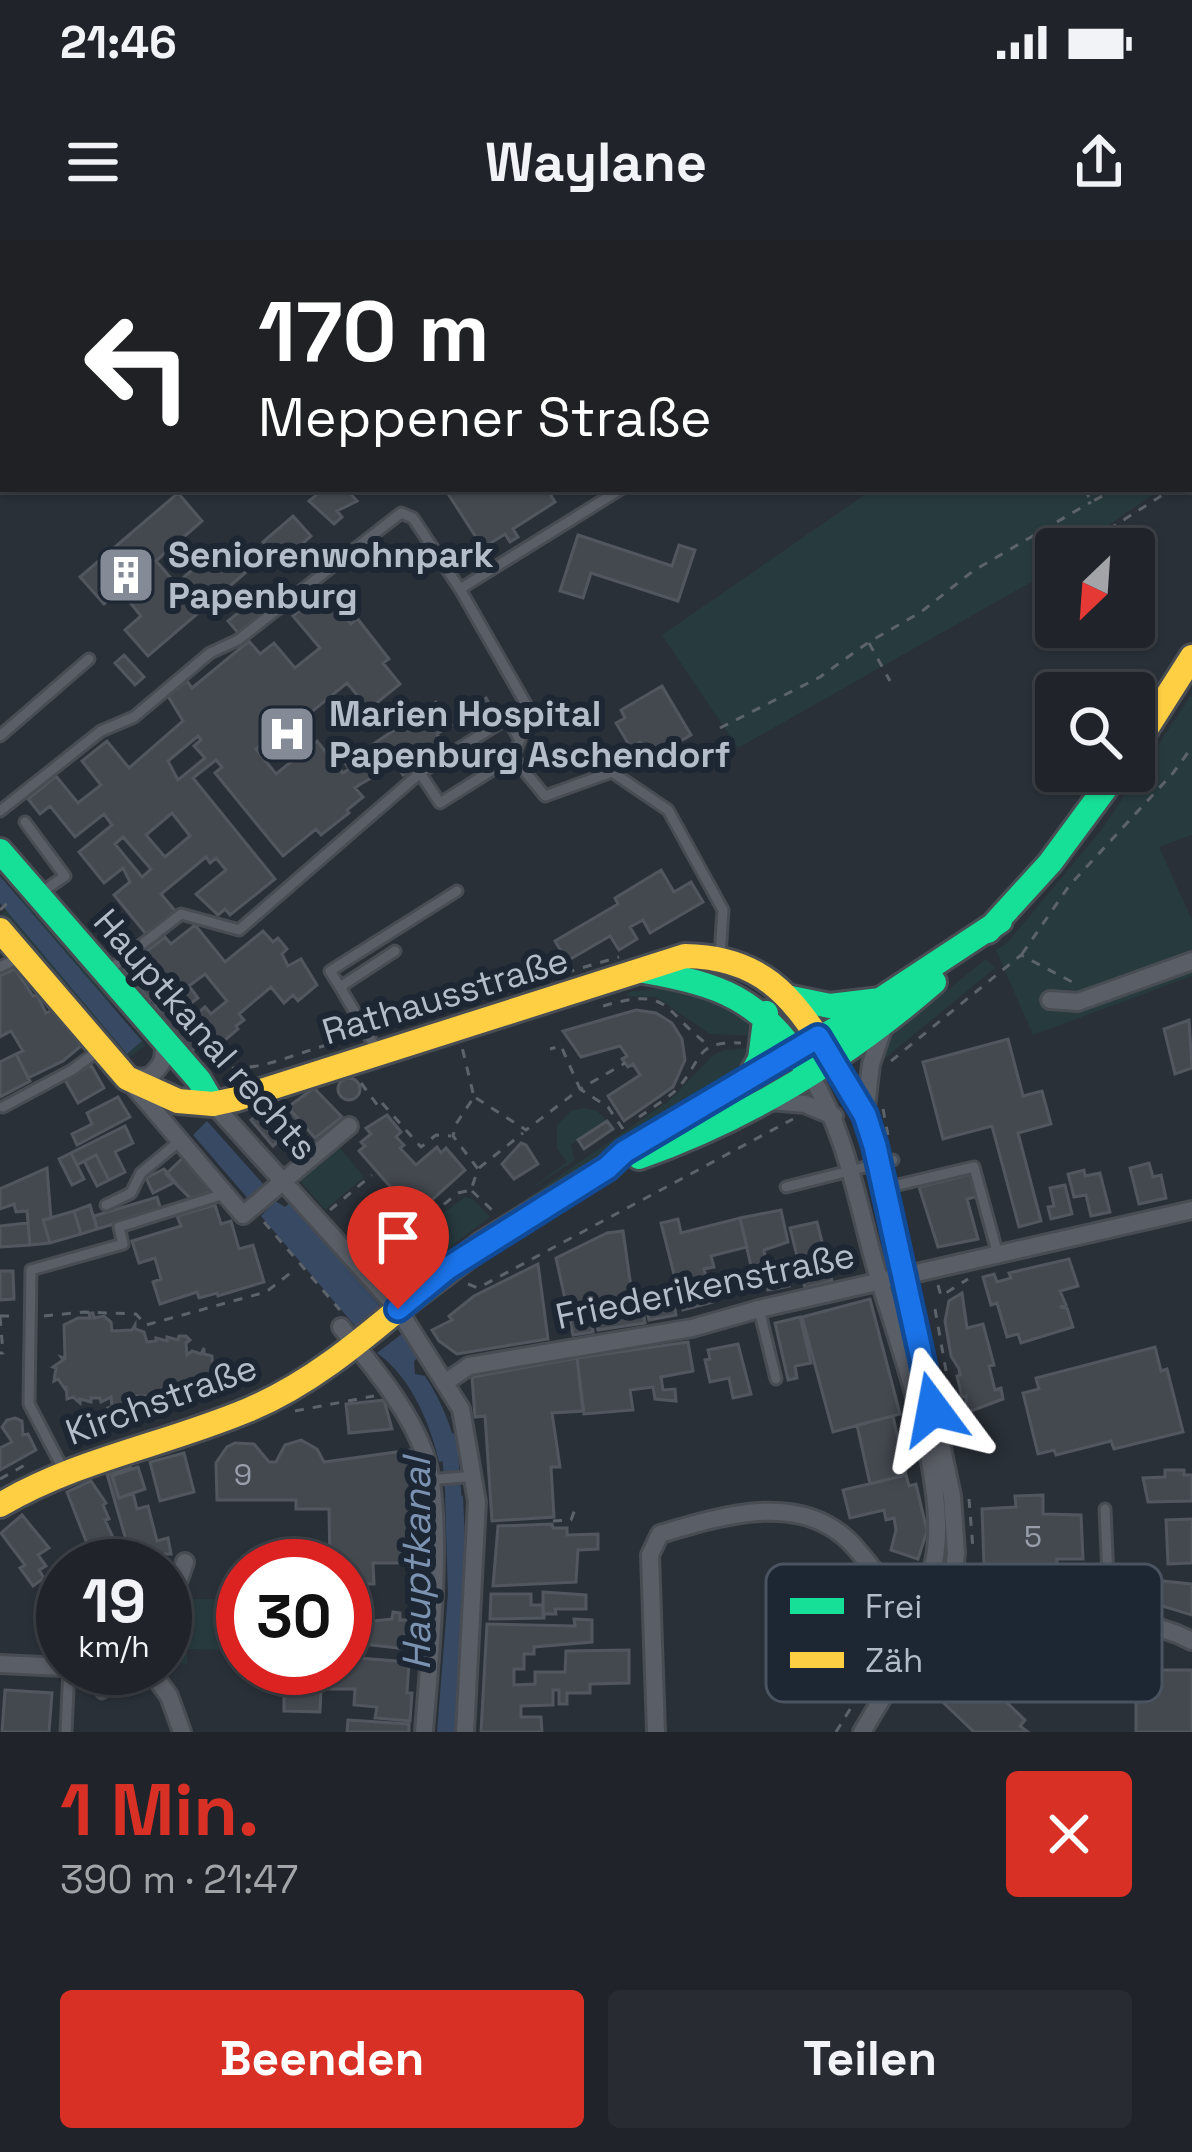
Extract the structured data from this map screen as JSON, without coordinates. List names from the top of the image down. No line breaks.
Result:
{"streets":{"main road":["Rathausstraße","Hauptkanal rechts","Kirchstraße"],"street":["Friederikenstraße"]},"crossings":[["Rathausstraße","Hauptkanal rechts"],["Hauptkanal rechts","Friederikenstraße"],["Hauptkanal rechts","Kirchstraße"]],"water":["Hauptkanal"],"places":{"building":["Seniorenwohnpark Papenburg"],"hospital":["Marien Hospital Papenburg Aschendorf"]},"house_numbers":["9","5"],"legend":["Frei","Zäh"],"north":"bottom left","page":{"status":"21:46","header":"Waylane","turn":["170 m","Meppener Straße"],"speed":"19 km/h","limit":"30","heading":["1 Min.","390 m · 21:47"],"buttons":["Beenden","Teilen"]}}
